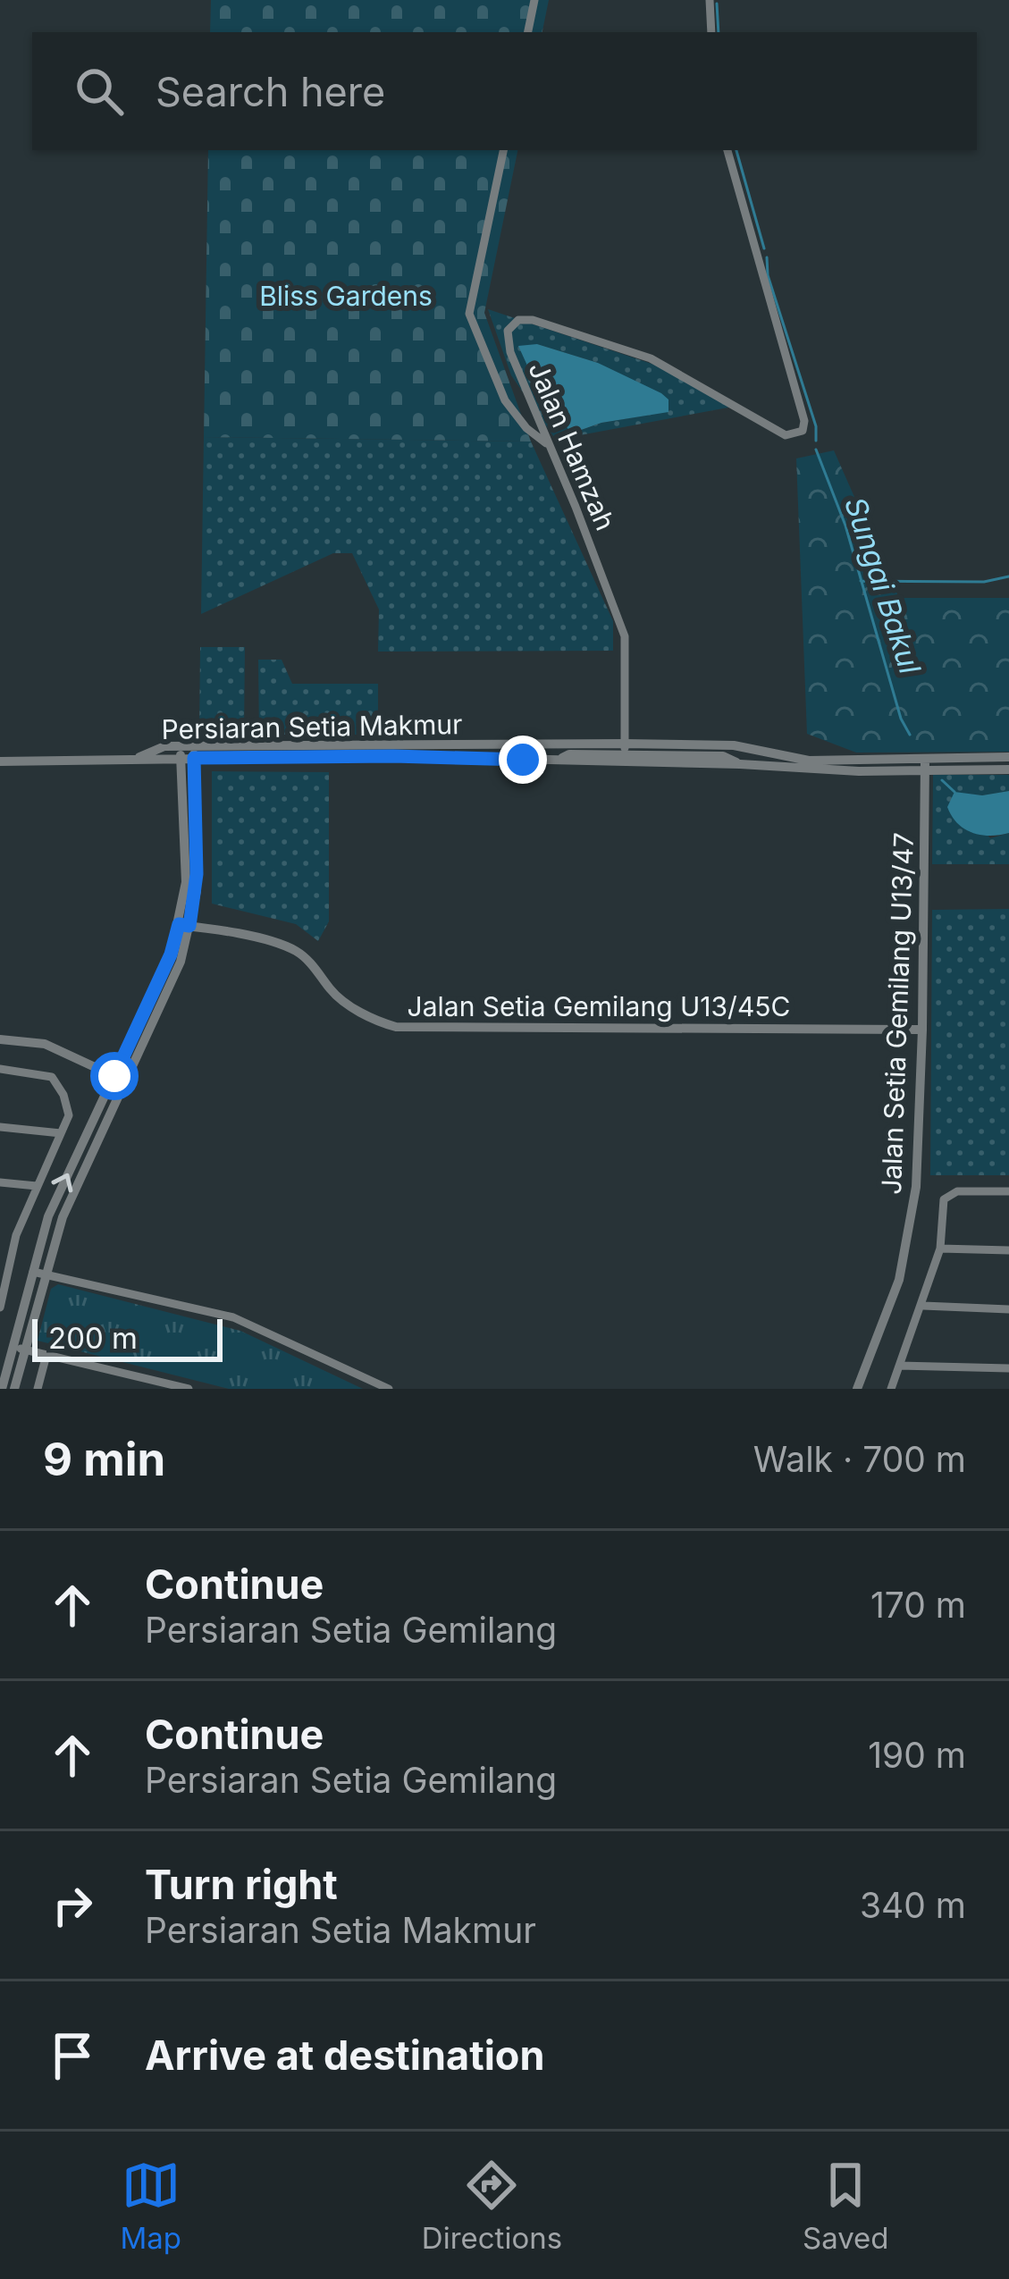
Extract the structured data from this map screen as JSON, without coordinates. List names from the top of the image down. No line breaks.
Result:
{"streets":{"street":["Jalan Hamzah","Persiaran Setia Makmur","Jalan Setia Gemilang U13/45C","Jalan Setia Gemilang U13/47"]},"crossings":[["Jalan Hamzah","Persiaran Setia Makmur"],["Persiaran Setia Makmur","Jalan Setia Gemilang U13/47"],["Jalan Setia Gemilang U13/45C","Jalan Setia Gemilang U13/47"]],"water":["Sungai Bakul"],"parks":["Bliss Gardens"],"scale_bar":"200 m","page":{"search":"Search here","scale":"200 m","heading":["9 min","Walk · 700 m"],"list":[["Continue","Persiaran Setia Gemilang","170 m"],["Continue","Persiaran Setia Gemilang","190 m"],["Turn right","Persiaran Setia Makmur","340 m"],"Arrive at destination"],"nav":["Map","Directions","Saved"]}}
